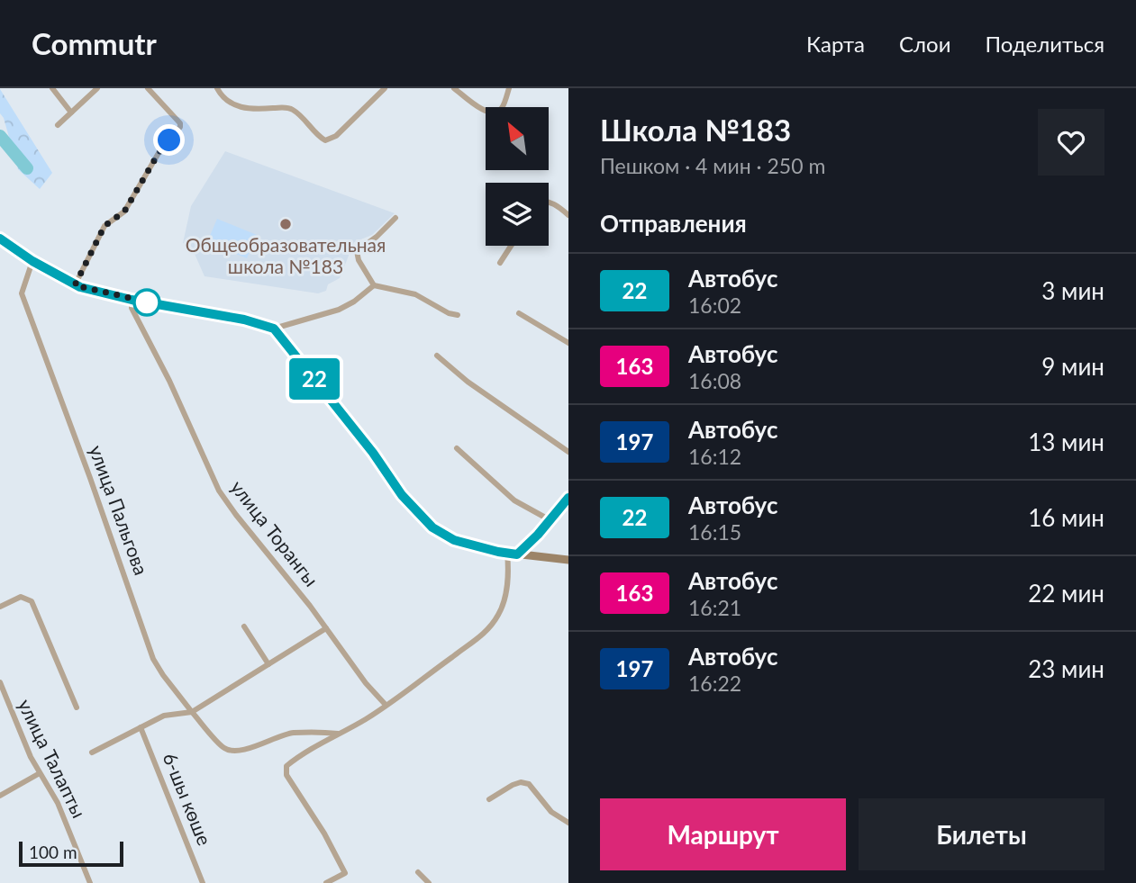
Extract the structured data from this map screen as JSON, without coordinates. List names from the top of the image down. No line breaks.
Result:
{"streets":{"street":["улица Пальгова","улица Торангы","улица Талапты","6-шы көше"]},"places":["Общеобразовательная школа №183"],"lines":["bus line 22"],"scale_bar":"100 m","north":"top left","page":{"header":"Commutr","nav":["Карта","Слои","Поделиться"],"on_map":"22","heading":[["Школа №183","Пешком · 4 мин · 250 m"],"Отправления"],"list":[{"mark":"22","name":"Автобус","note":"16:02","value":"3 мин"},{"mark":"163","name":"Автобус","note":"16:08","value":"9 мин"},{"mark":"197","name":"Автобус","note":"16:12","value":"13 мин"},{"mark":"22","name":"Автобус","note":"16:15","value":"16 мин"},{"mark":"163","name":"Автобус","note":"16:21","value":"22 мин"},{"mark":"197","name":"Автобус","note":"16:22","value":"23 мин"}],"buttons":["Маршрут","Билеты"],"scale":"100 m"}}
